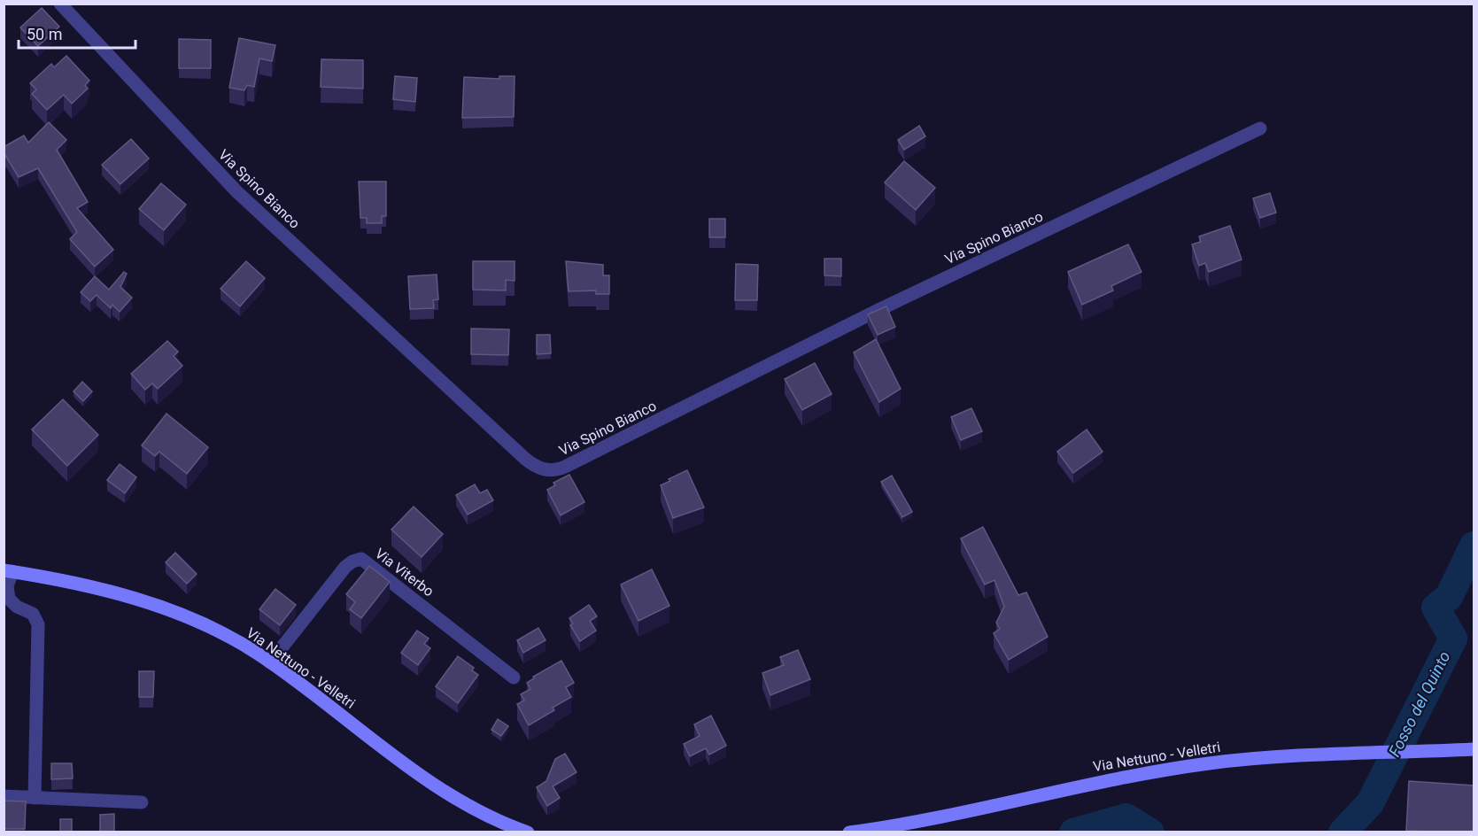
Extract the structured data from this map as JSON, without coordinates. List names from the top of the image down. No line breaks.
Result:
{"streets":{"main road":["Via Nettuno - Velletri"],"street":["Via Spino Bianco","Via Viterbo"]},"crossings":[["Via Viterbo","Via Nettuno - Velletri"]],"water":["Fosso del Quinto"],"scale_bar":"50 m"}
